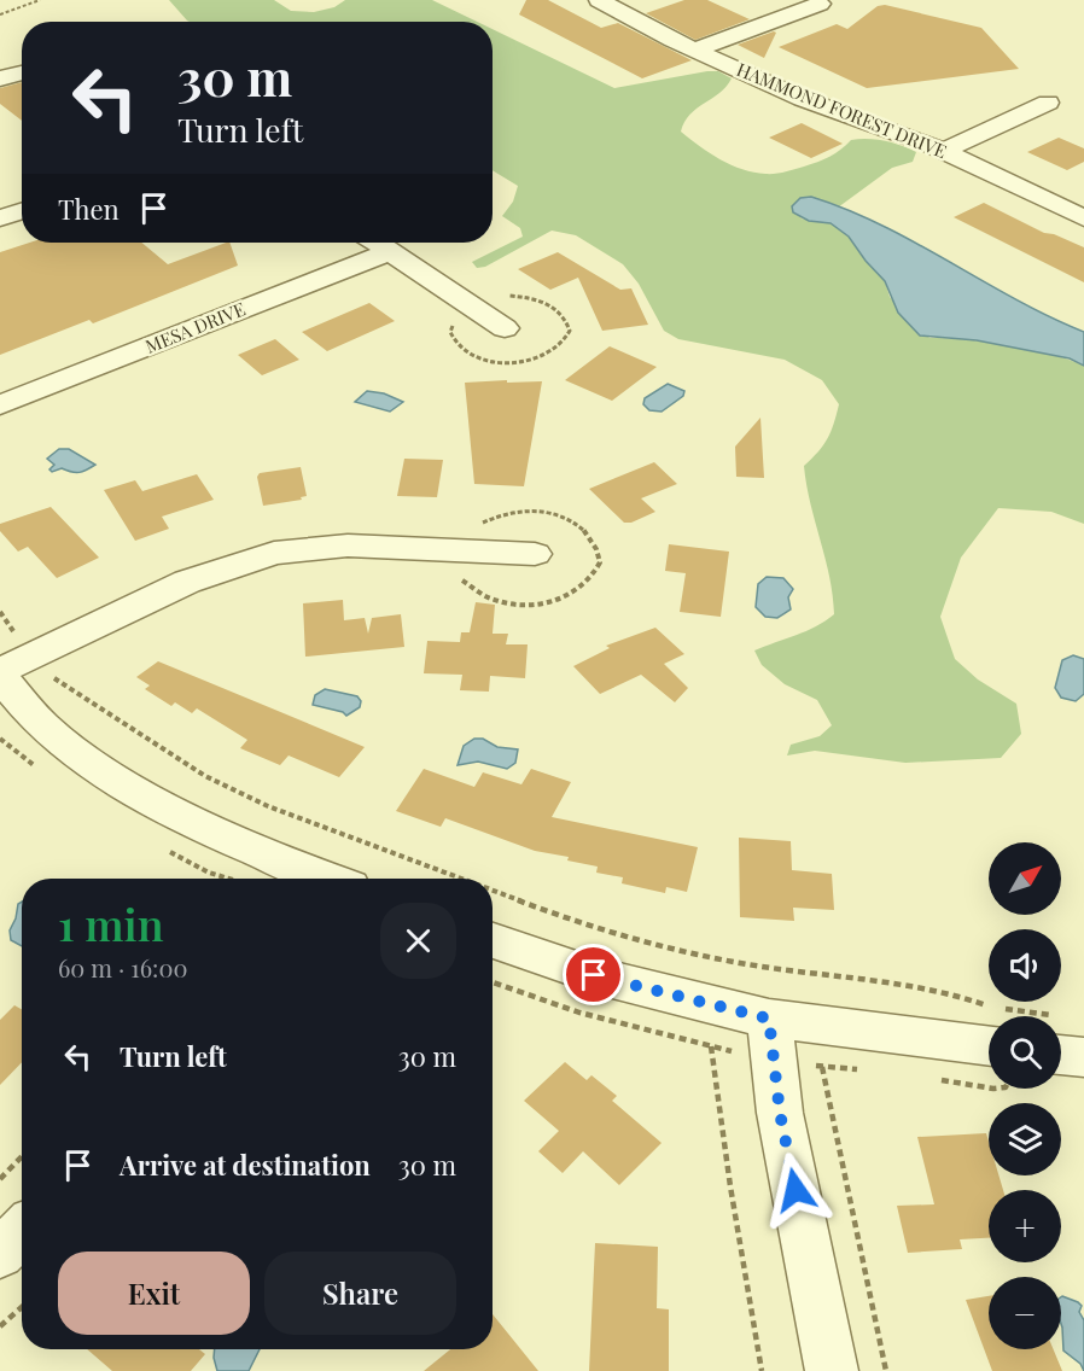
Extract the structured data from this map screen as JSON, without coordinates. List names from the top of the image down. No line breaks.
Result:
{"streets":{"street":["HAMMOND FOREST DRIVE","MESA DRIVE"]},"north":"top right","page":{"turn":["30 m","Turn left"],"then":"Then","map_buttons":["+","−"],"heading":["1 min","60 m · 16:00"],"list":[{"name":"Turn left","value":"30 m"},{"name":"Arrive at destination","value":"30 m"}],"buttons":["Exit","Share"]}}
